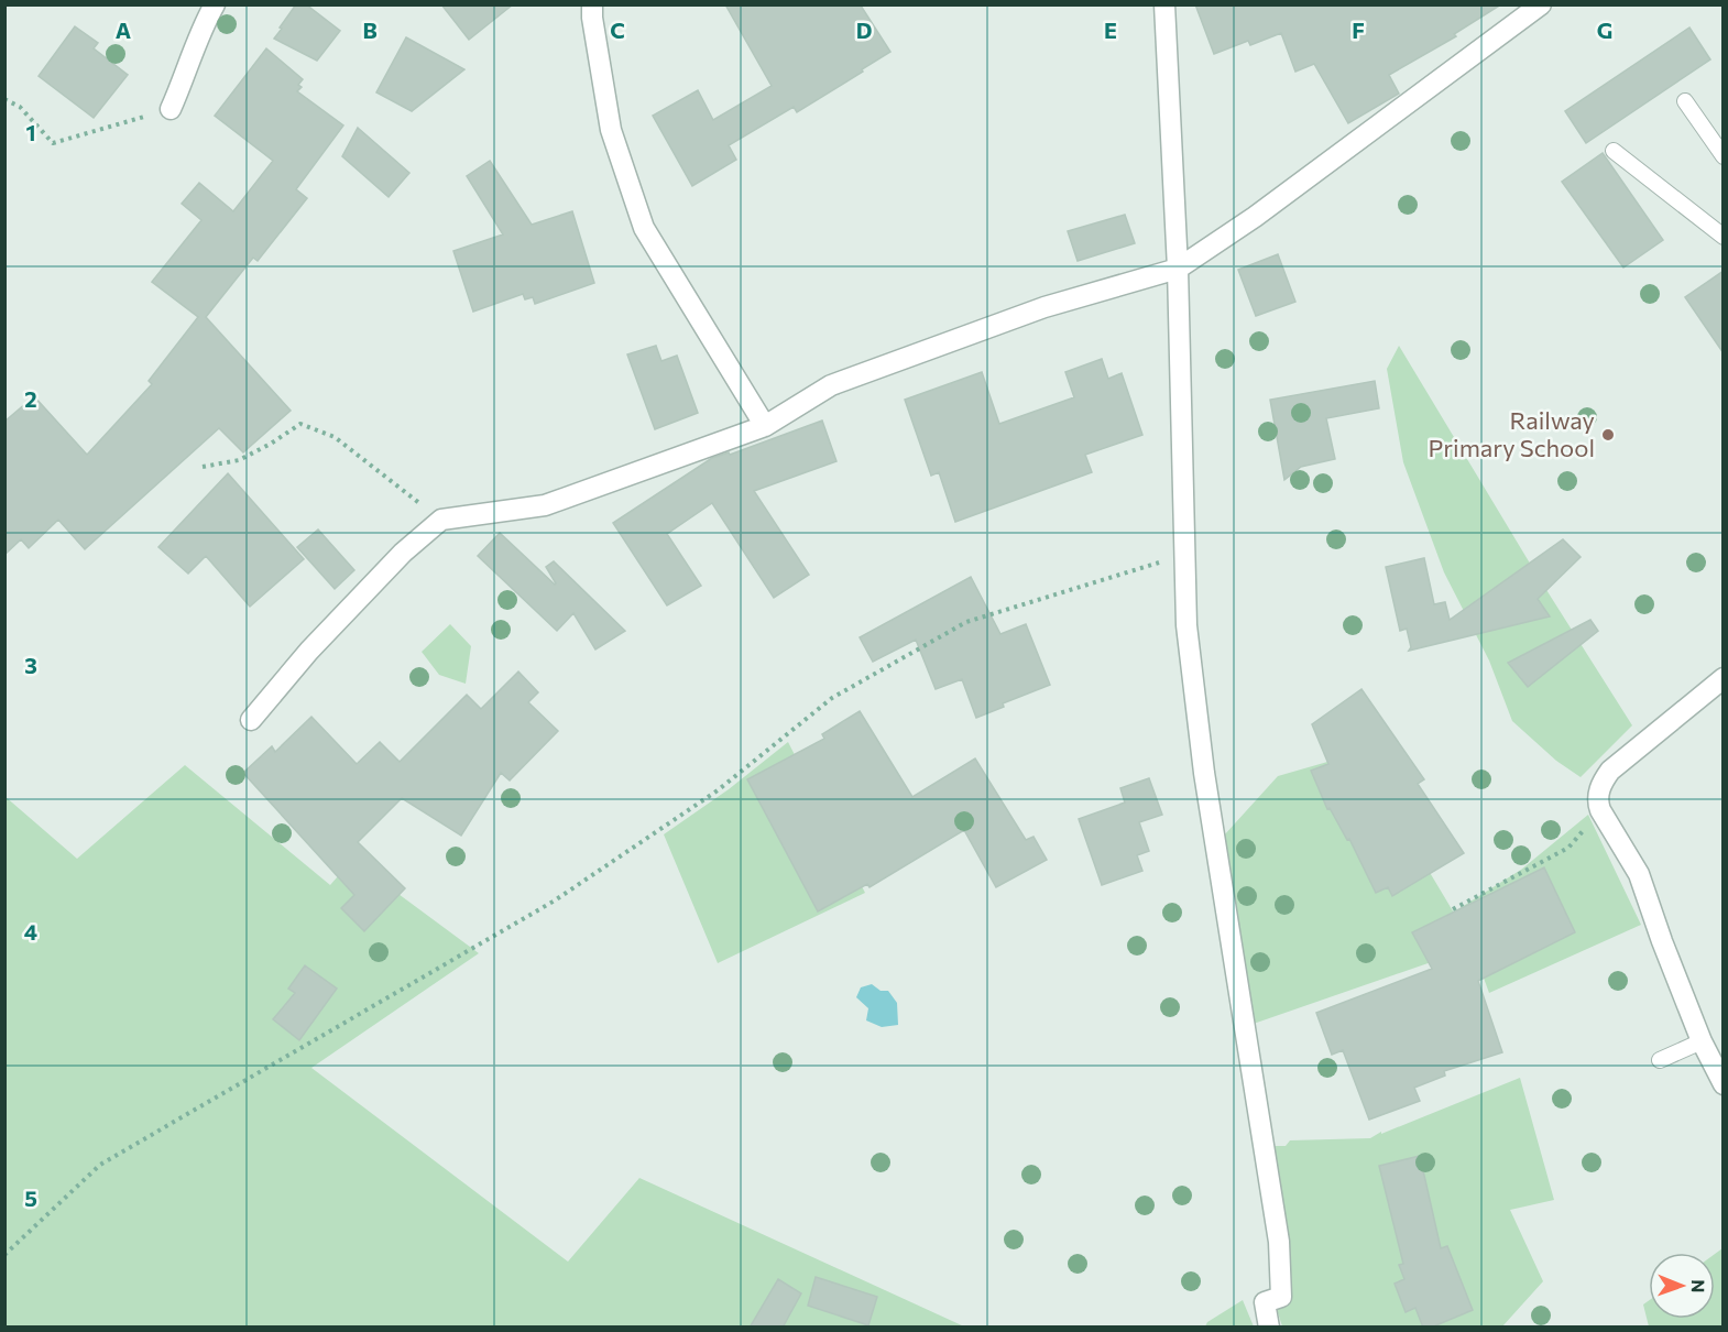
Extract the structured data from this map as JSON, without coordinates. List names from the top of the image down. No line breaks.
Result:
{"places":["Railway Primary School"],"north":"right","grid":{"columns":["A","B","C","D","E","F","G"],"rows":["1","2","3","4","5"]}}
